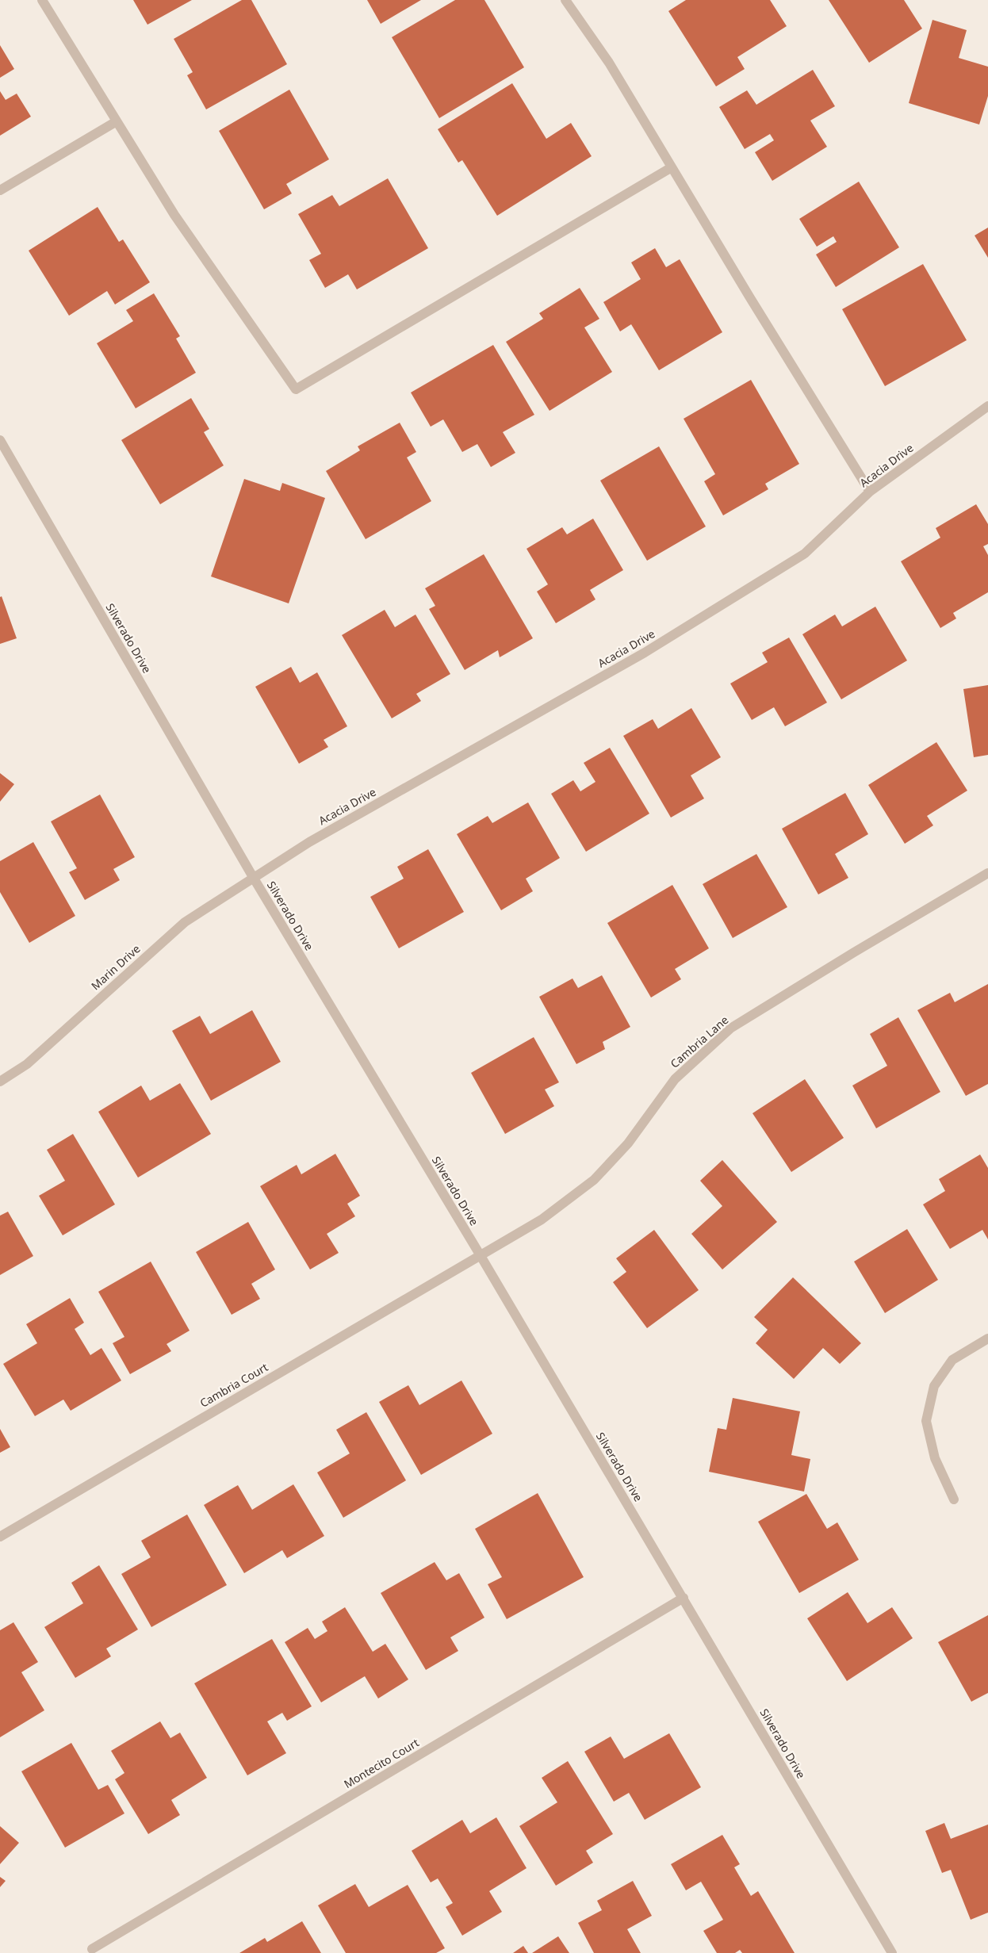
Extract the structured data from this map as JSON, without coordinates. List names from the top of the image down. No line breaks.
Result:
{"streets":{"street":["Acacia Drive","Silverado Drive","Marin Drive","Cambria Lane","Cambria Court","Montecito Court"]},"crossings":[["Acacia Drive","Silverado Drive"],["Acacia Drive","Marin Drive"],["Silverado Drive","Marin Drive"],["Silverado Drive","Cambria Lane"],["Silverado Drive","Cambria Court"],["Silverado Drive","Montecito Court"],["Cambria Lane","Cambria Court"]]}
